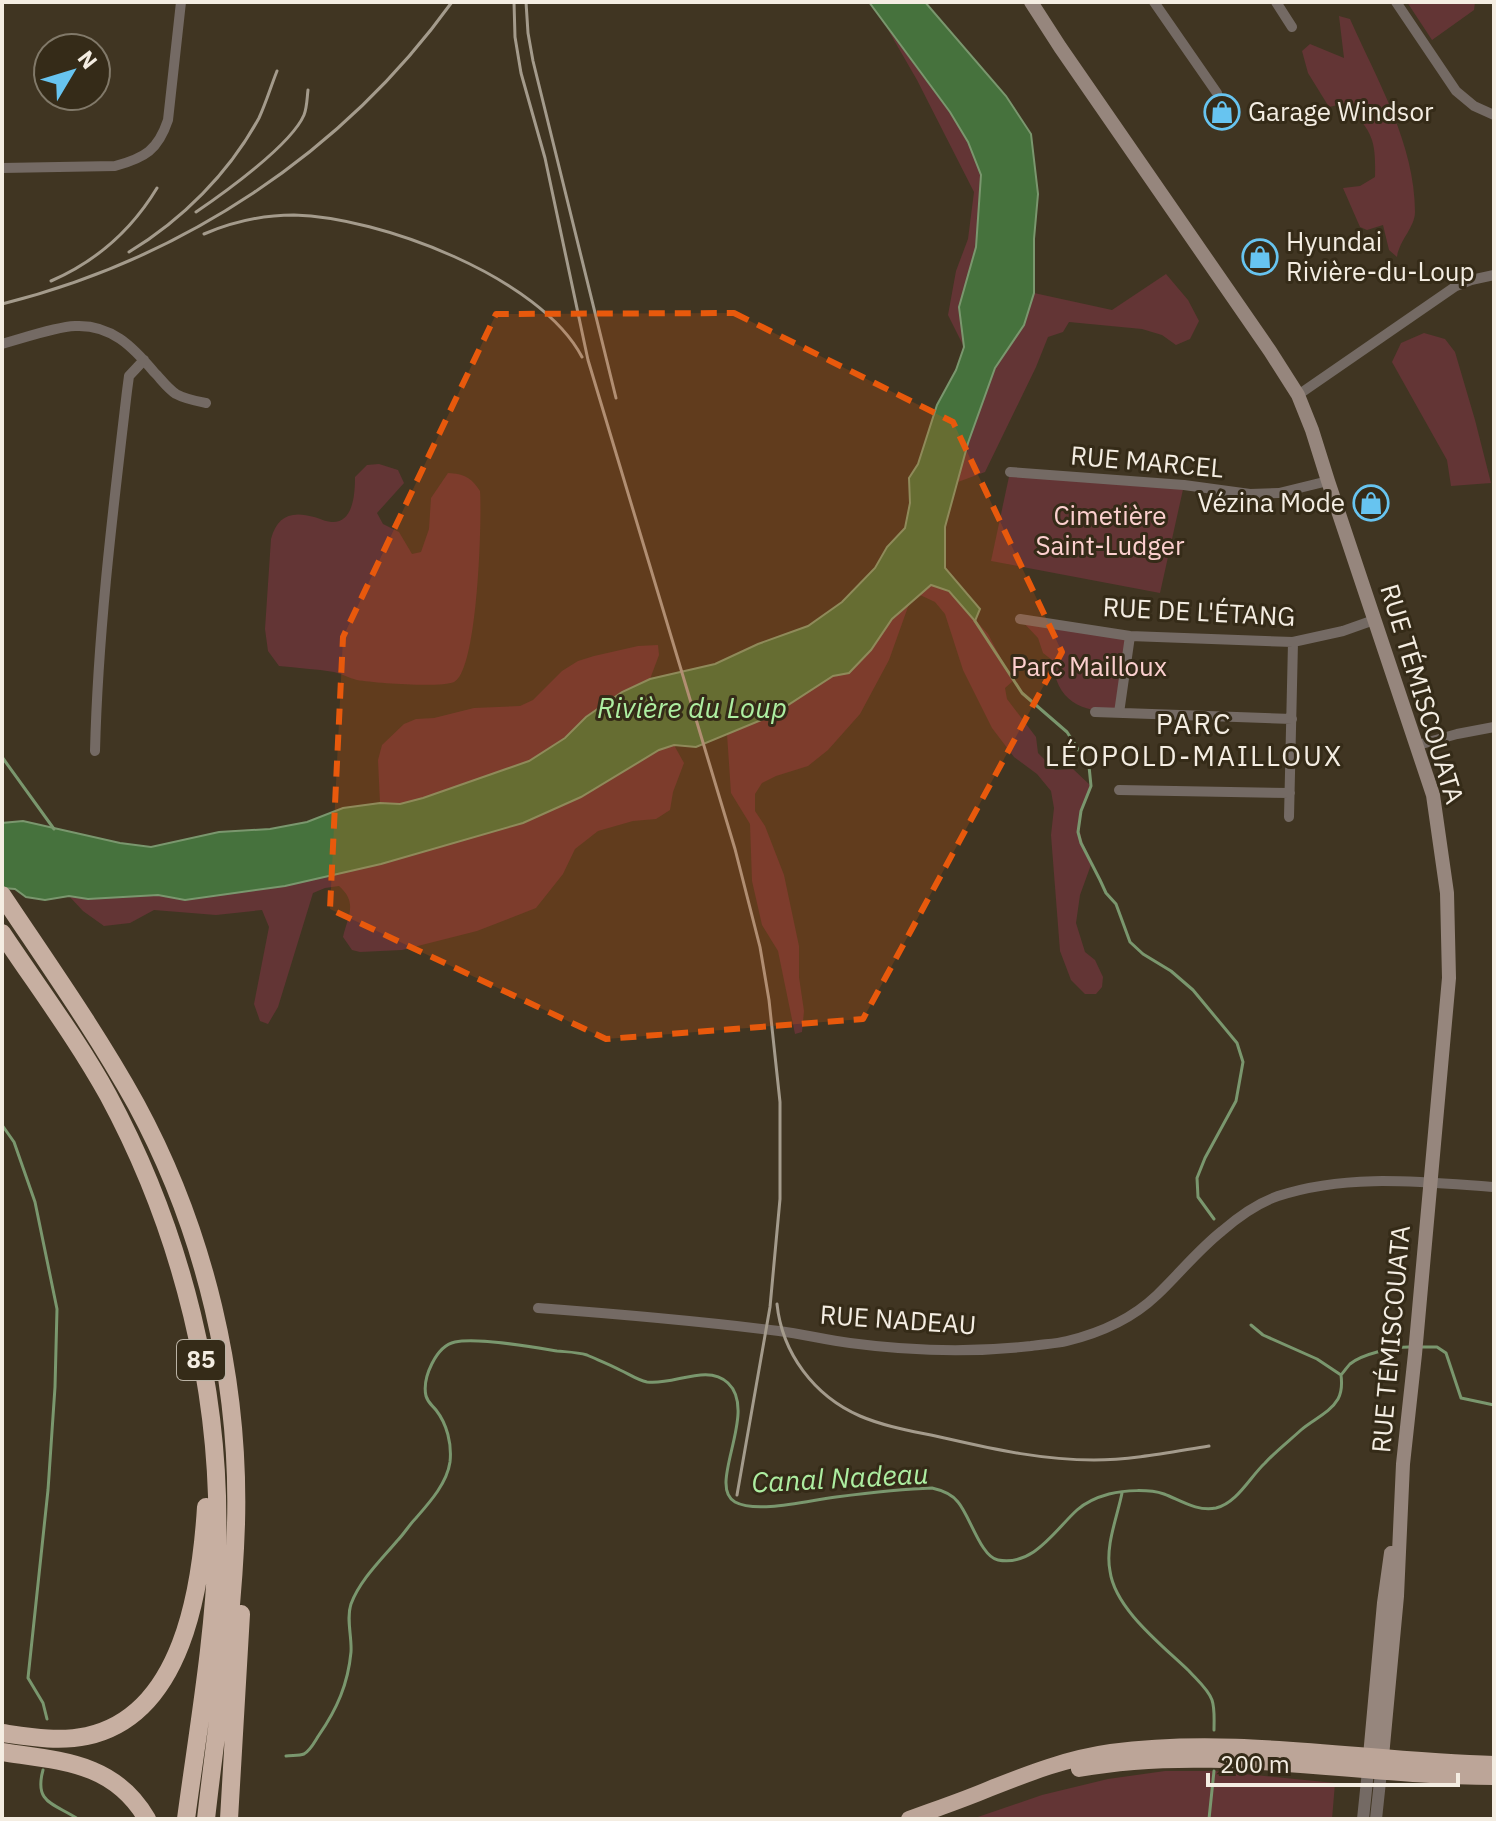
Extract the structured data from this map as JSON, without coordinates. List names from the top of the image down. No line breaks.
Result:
{"streets":{"highway":["85"],"main road":["RUE TÉMISCOUATA"],"street":["RUE MARCEL","RUE DE L'ÉTANG","RUE NADEAU"]},"crossings":[["RUE MARCEL","RUE TÉMISCOUATA"],["RUE DE L'ÉTANG","RUE TÉMISCOUATA"],["RUE TÉMISCOUATA","RUE NADEAU"]],"districts":["PARC LÉOPOLD-MAILLOUX"],"water":["Rivière du Loup","Canal Nadeau"],"parks":["Cimetière Saint-Ludger","Parc Mailloux"],"places":{"shop":["Garage Windsor","Hyundai Rivière-du-Loup","Vézina Mode"]},"scale_bar":"200 m","north":"top right"}
